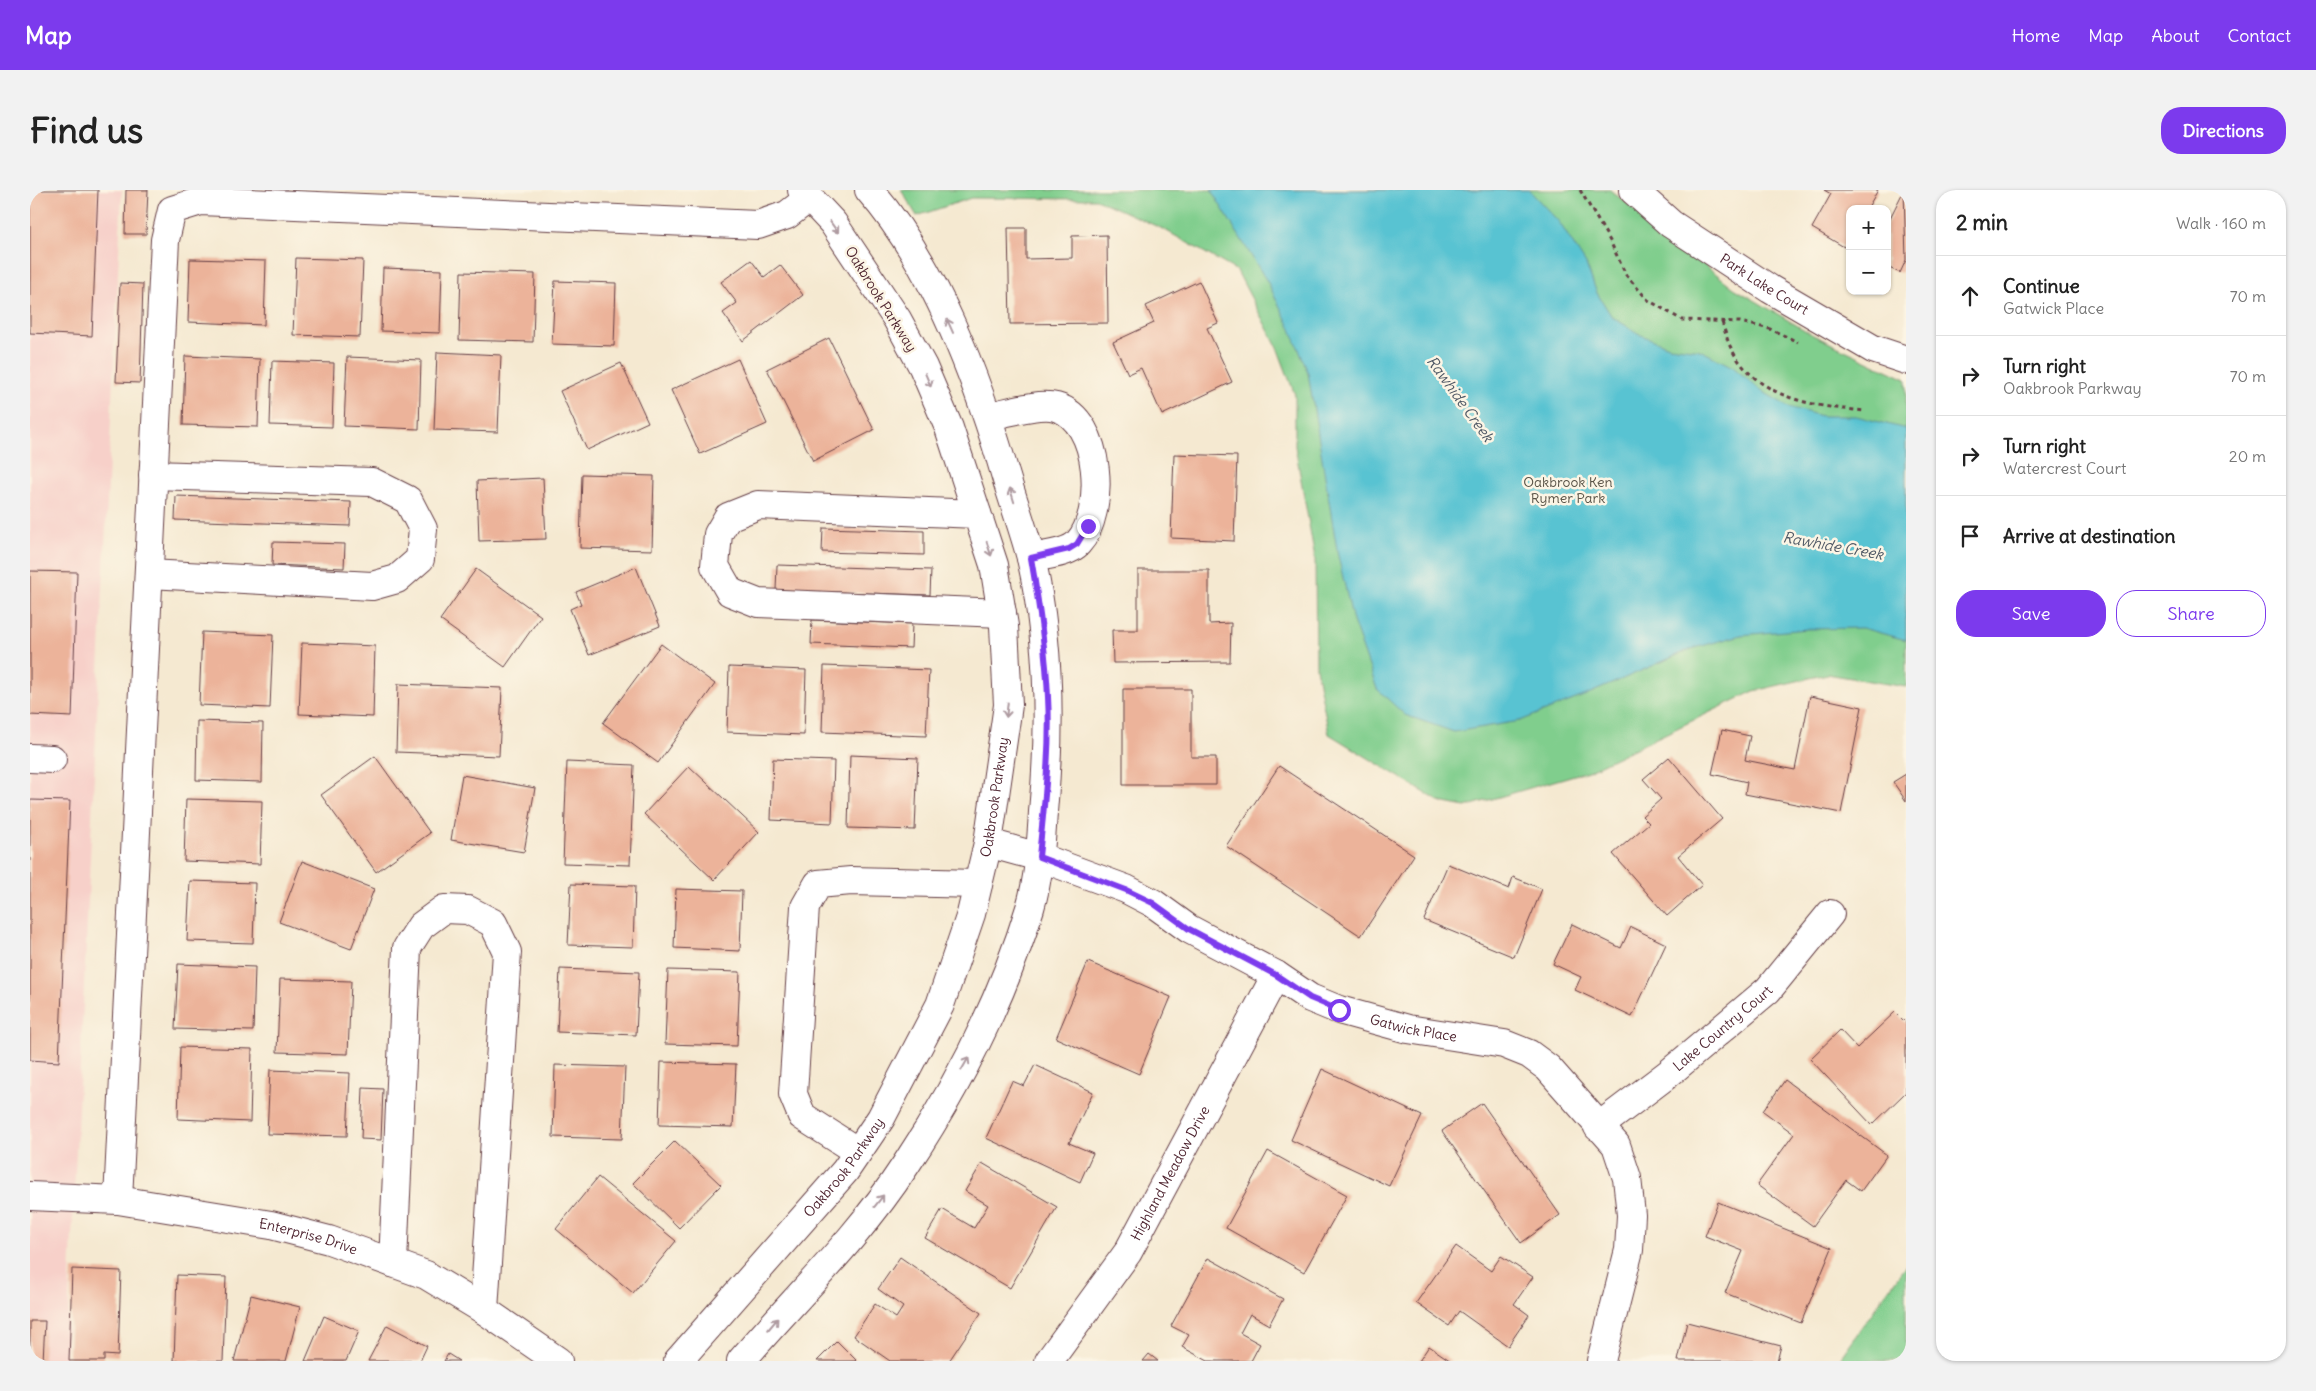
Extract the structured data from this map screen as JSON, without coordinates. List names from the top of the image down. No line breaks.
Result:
{"streets":{"street":["Park Lake Court","Oakbrook Parkway","Gatwick Place","Lake Country Court","Highland Meadow Drive","Enterprise Drive"]},"crossings":[["Oakbrook Parkway","Gatwick Place"],["Gatwick Place","Lake Country Court"],["Gatwick Place","Highland Meadow Drive"]],"water":["Rawhide Creek"],"parks":["Oakbrook Ken Rymer Park"],"page":{"header":"Map","nav":["Home","Map","About","Contact"],"buttons":["Directions",["Save","Share"]],"title":"Find us","heading":["2 min","Walk · 160 m"],"map_buttons":["+","−"],"list":[["Continue","Gatwick Place","70 m"],["Turn right","Oakbrook Parkway","70 m"],["Turn right","Watercrest Court","20 m"],"Arrive at destination"]}}
